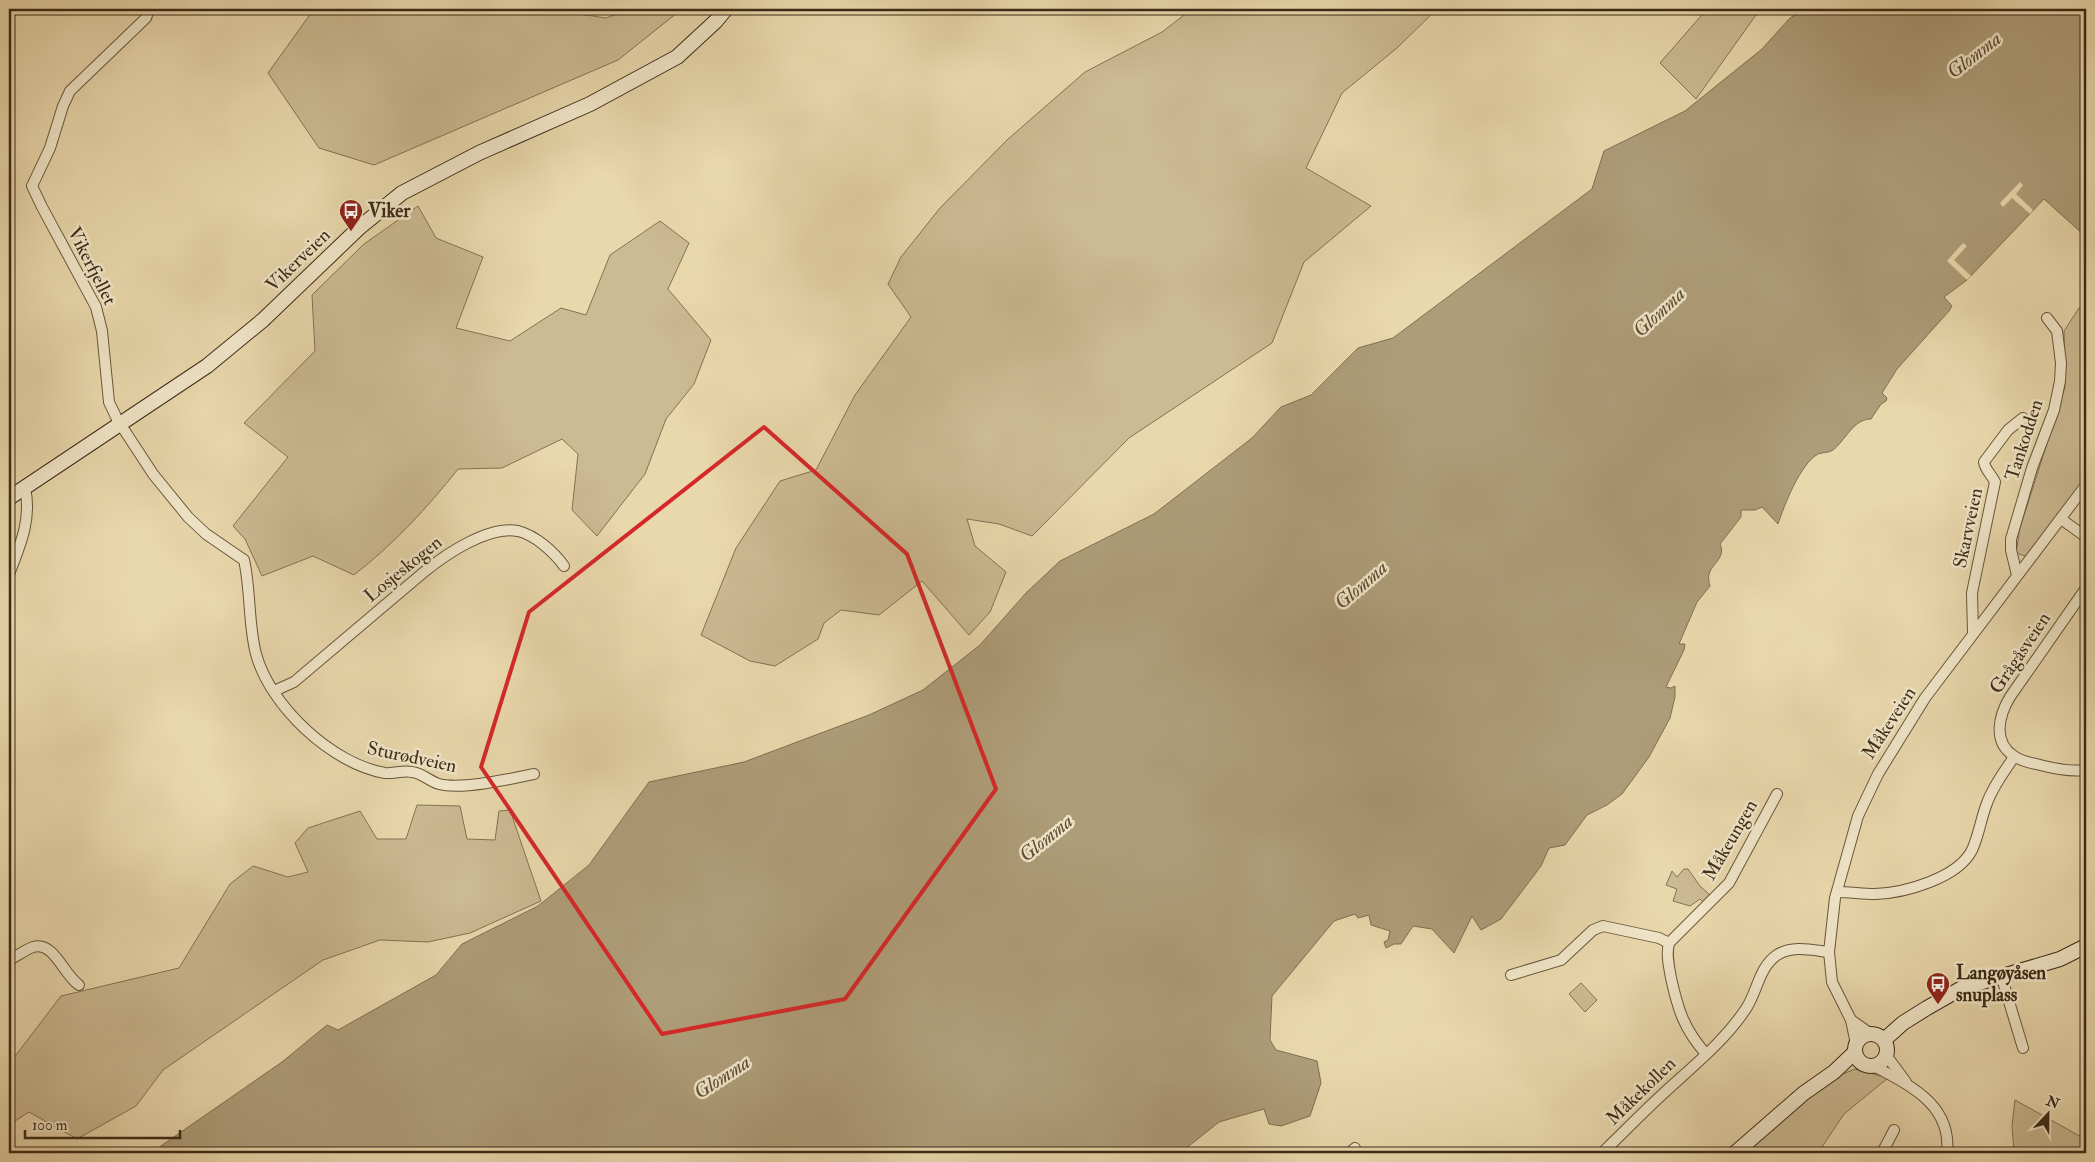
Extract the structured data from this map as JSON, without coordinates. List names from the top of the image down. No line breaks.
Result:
{"streets":{"main road":["Vikerveien"],"street":["Vikerfjellet","Tankodden","Skarvveien","Losjeskogen","Grågåsveien","Måkeveien","Sturødveien","Måkeungen","Måkekollen"]},"crossings":[["Vikerveien","Vikerfjellet"],["Vikerveien","Sturødveien"],["Vikerfjellet","Sturødveien"],["Tankodden","Måkeveien"],["Skarvveien","Måkeveien"],["Losjeskogen","Sturødveien"],["Måkeveien","Måkekollen"]],"water":["Glomma"],"places":{"bus stop":["Viker","Langøyåsen snuplass"]},"scale_bar":"100 m","north":"top"}
